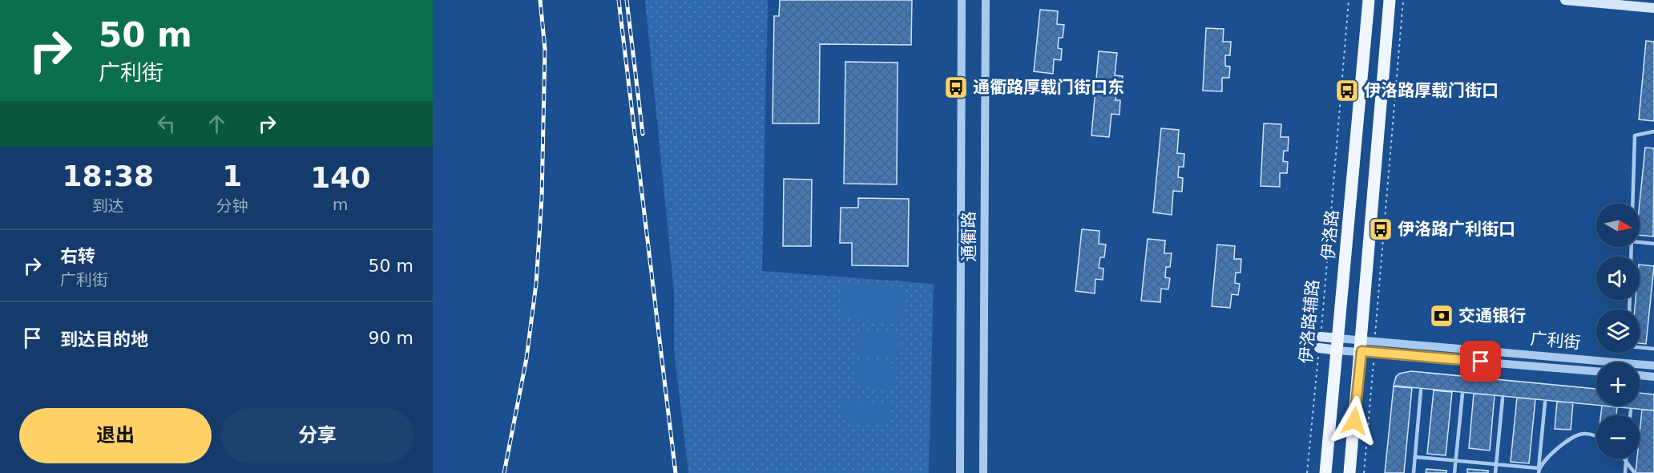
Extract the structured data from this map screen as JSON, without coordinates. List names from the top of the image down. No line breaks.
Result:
{"streets":{"main road":["伊洛路"],"street":["通衢路","广利街"],"path":["伊洛路辅路"]},"crossings":[["伊洛路","广利街"]],"places":{"bus stop":["通衢路厚载门街口东","伊洛路厚载门街口","伊洛路广利街口"],"bank":["交通银行"]},"north":"right","page":{"turn":["50 m","广利街"],"eta":["18:38","到达","1","分钟","140","m"],"map_buttons":["+","−"],"list":[{"name":"右转","note":"广利街","value":"50 m"},{"name":"到达目的地","value":"90 m"}],"buttons":["退出","分享"]}}
